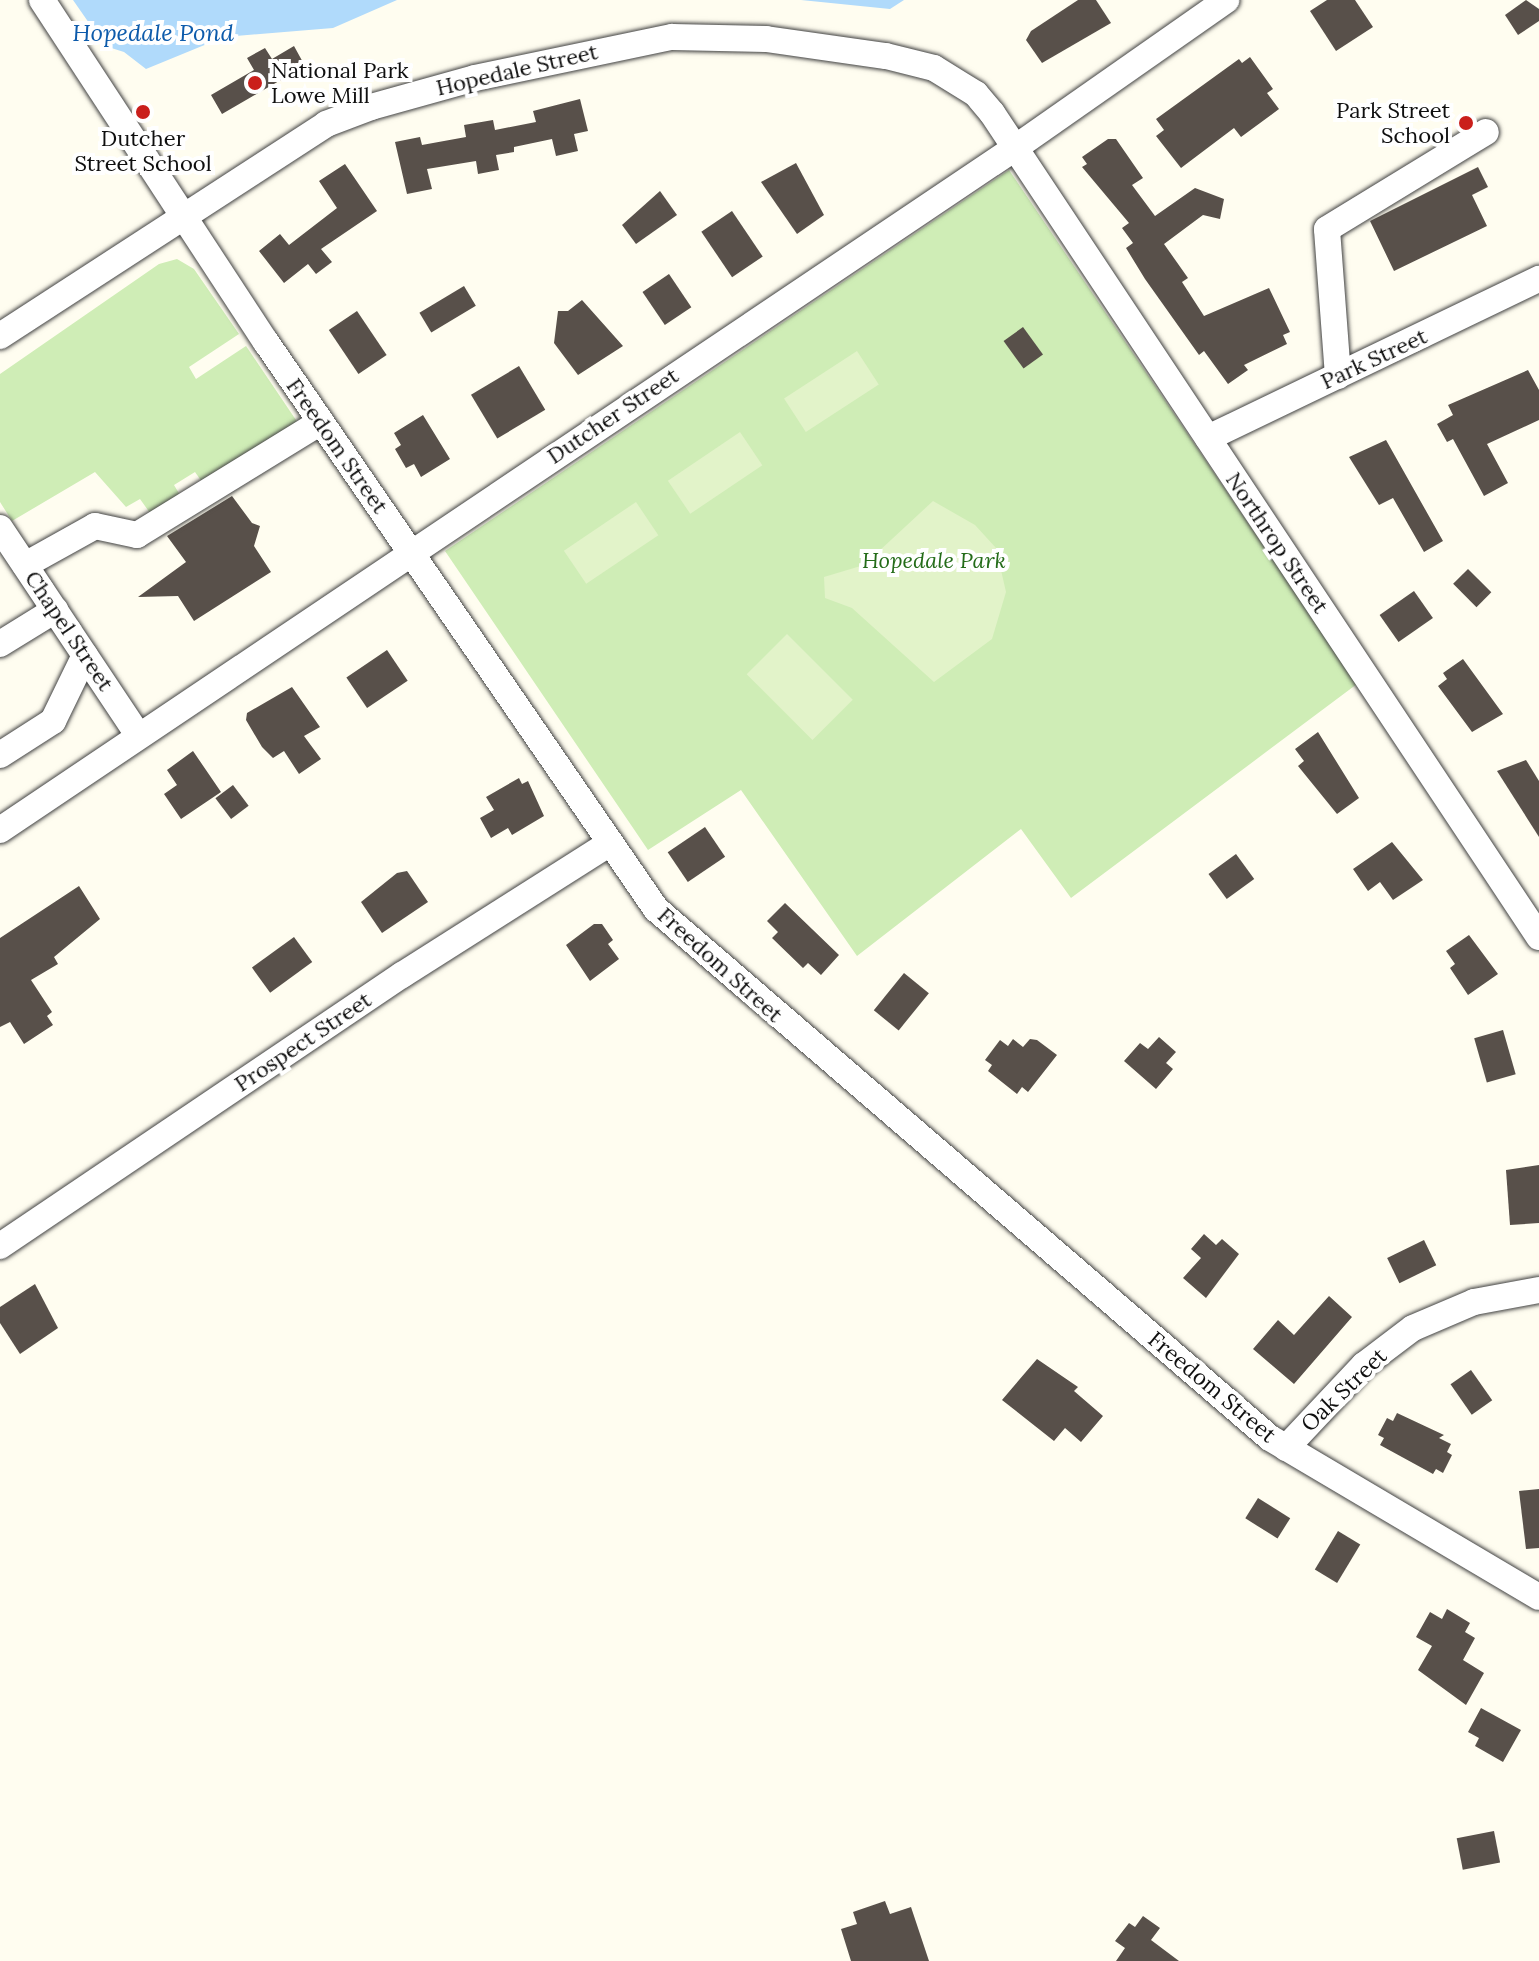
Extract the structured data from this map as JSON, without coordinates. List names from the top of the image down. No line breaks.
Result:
{"streets":{"street":["Hopedale Street","Park Street","Dutcher Street","Freedom Street","Northrop Street","Chapel Street","Prospect Street","Oak Street"]},"crossings":[["Hopedale Street","Dutcher Street"],["Hopedale Street","Freedom Street"],["Hopedale Street","Northrop Street"],["Park Street","Northrop Street"],["Dutcher Street","Freedom Street"],["Dutcher Street","Northrop Street"],["Dutcher Street","Chapel Street"],["Freedom Street","Prospect Street"],["Freedom Street","Oak Street"]],"water":["Hopedale Pond"],"parks":["Hopedale Park"],"places":["National Park Lowe Mill","Dutcher Street School","Park Street School"]}
